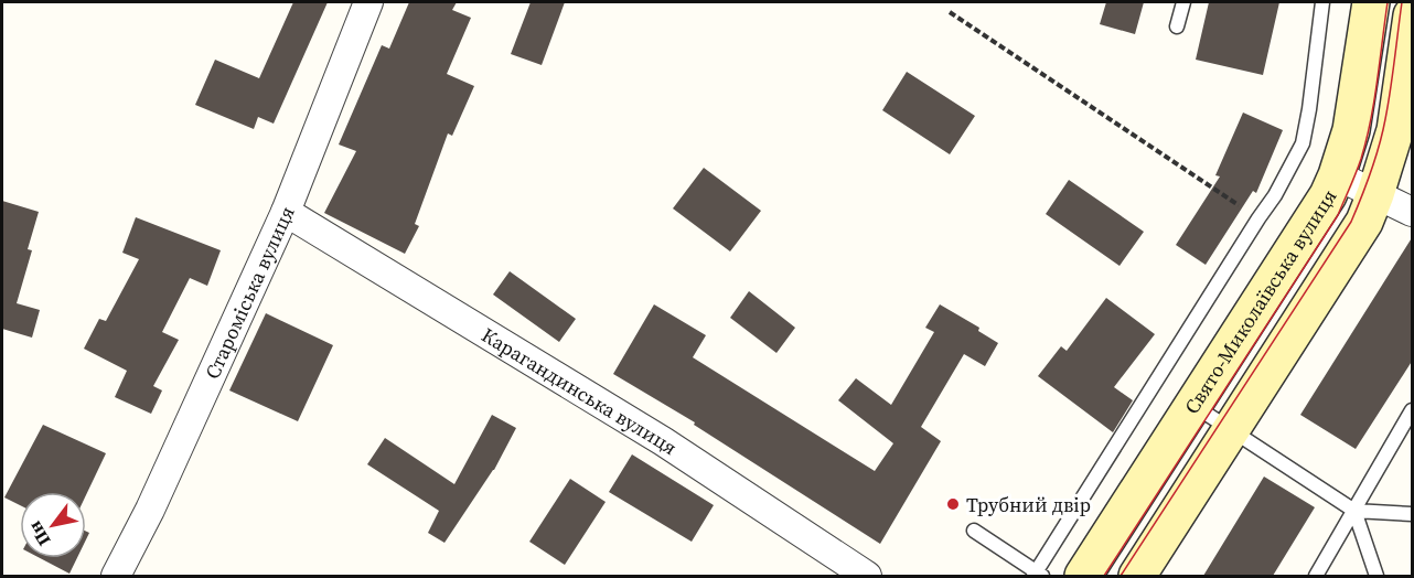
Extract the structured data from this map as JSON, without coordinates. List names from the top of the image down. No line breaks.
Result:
{"streets":{"main road":["Свято-Миколаївська вулиця"],"street":["Староміська вулиця","Карагандинська вулиця"]},"crossings":[["Староміська вулиця","Карагандинська вулиця"]],"places":["Трубний двір"],"north":"bottom left"}
